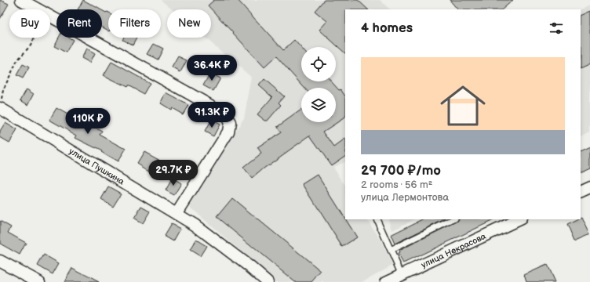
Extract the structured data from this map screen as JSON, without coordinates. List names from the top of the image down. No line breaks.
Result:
{"streets":{"street":["улица Пушкина","улица Некрасова"]},"page":{"chip":["Buy","Rent","Filters","New"],"heading":"4 homes","list":[{"name":"29 700 ₽/mo","note":"2 rooms · 56 m² · улица Лермонтова"}],"price":["36.4K ₽","91.3K ₽","110K ₽","29.7K ₽"]}}
